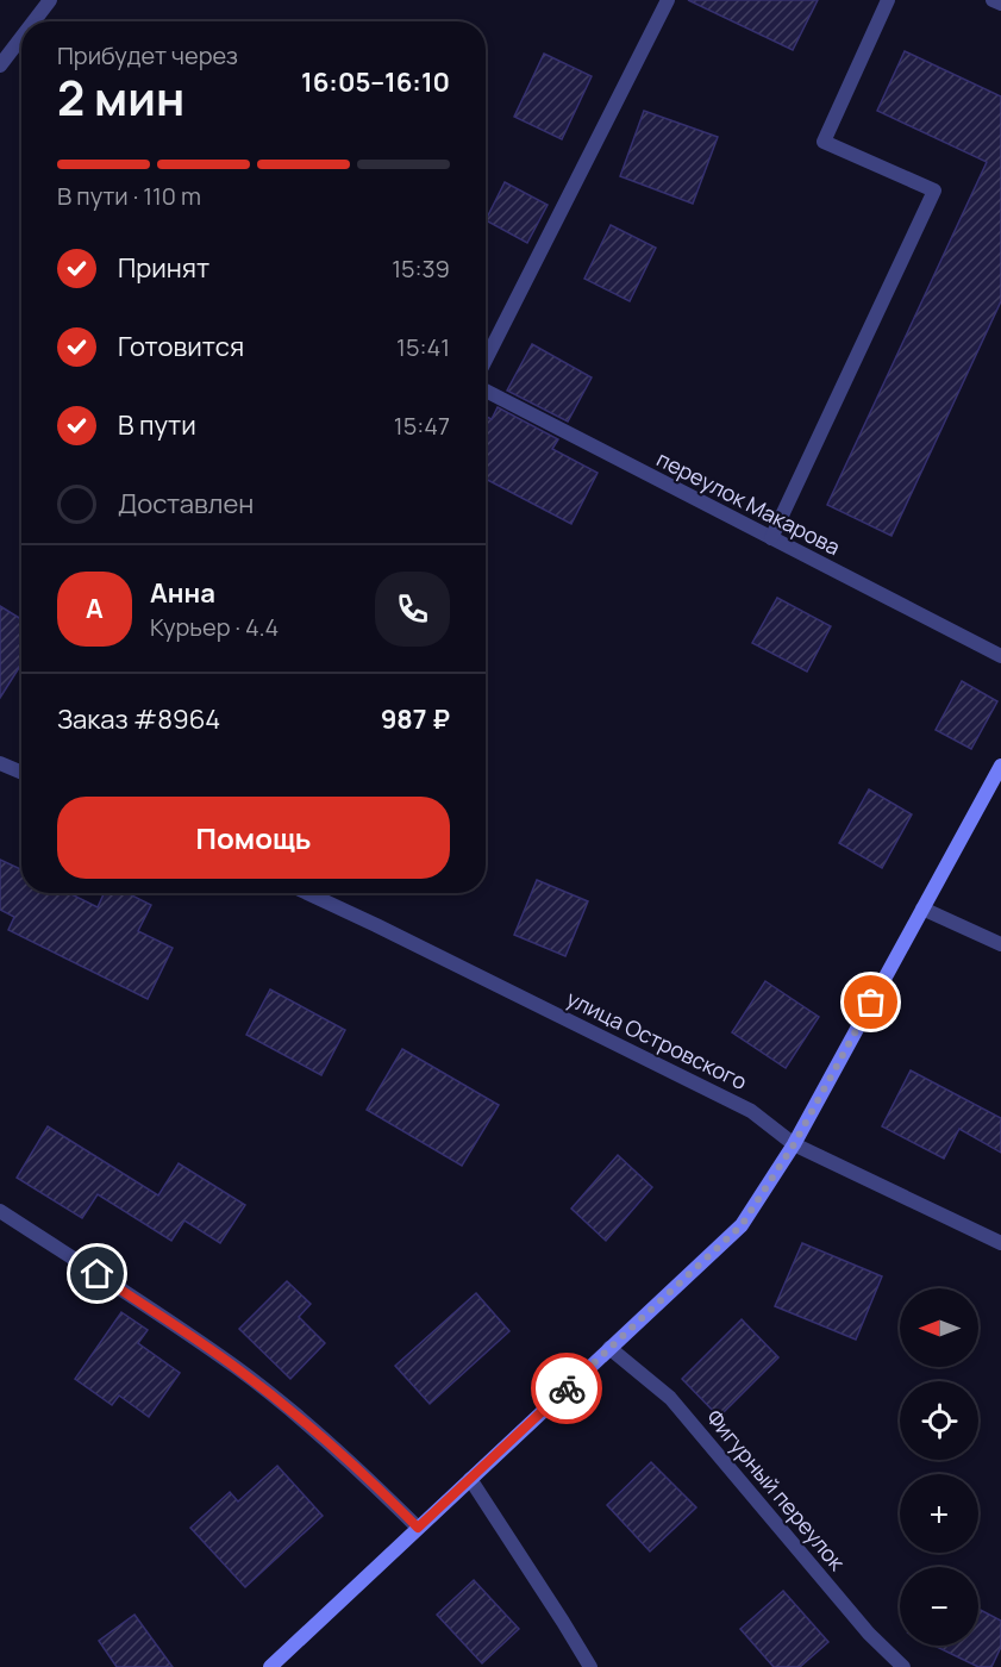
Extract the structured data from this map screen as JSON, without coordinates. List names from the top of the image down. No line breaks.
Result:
{"streets":{"street":["переулок Макарова","улица Островского","Фигурный переулок"]},"north":"left","page":{"heading":["2 мин","Прибудет через","16:05–16:10"],"panel":["Анна","Курьер · 4.4","Заказ #8964","987 ₽"],"bar":"В пути · 110 m","list":[["Принят","15:39"],["Готовится","15:41"],["В пути","15:47"],"Доставлен"],"round":"А","buttons":"Помощь","map_buttons":["+","−"]}}
